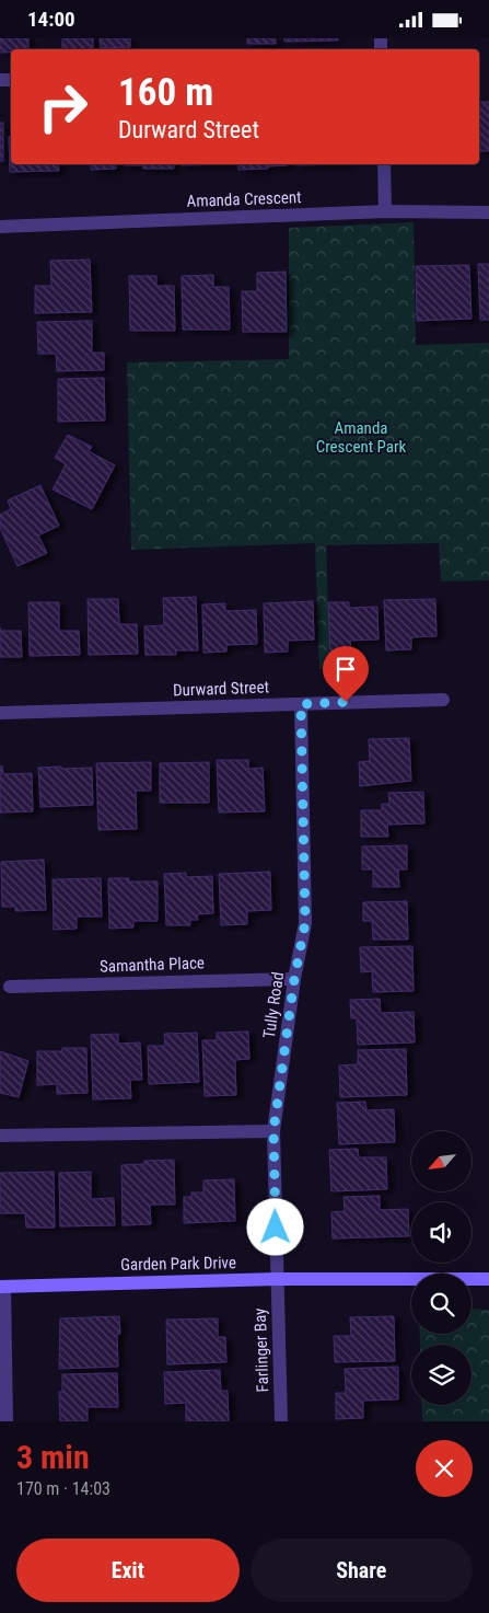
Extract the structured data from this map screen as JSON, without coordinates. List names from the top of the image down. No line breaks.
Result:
{"streets":{"street":["Amanda Crescent","Durward Street","Samantha Place","Tully Road","Garden Park Drive","Farlinger Bay"]},"crossings":[["Durward Street","Tully Road"],["Samantha Place","Tully Road"],["Tully Road","Garden Park Drive"],["Tully Road","Farlinger Bay"],["Garden Park Drive","Farlinger Bay"]],"parks":["Amanda Crescent Park"],"north":"bottom left","page":{"status":"14:00","turn":["160 m","Durward Street"],"heading":["3 min","170 m · 14:03"],"buttons":["Exit","Share"]}}
